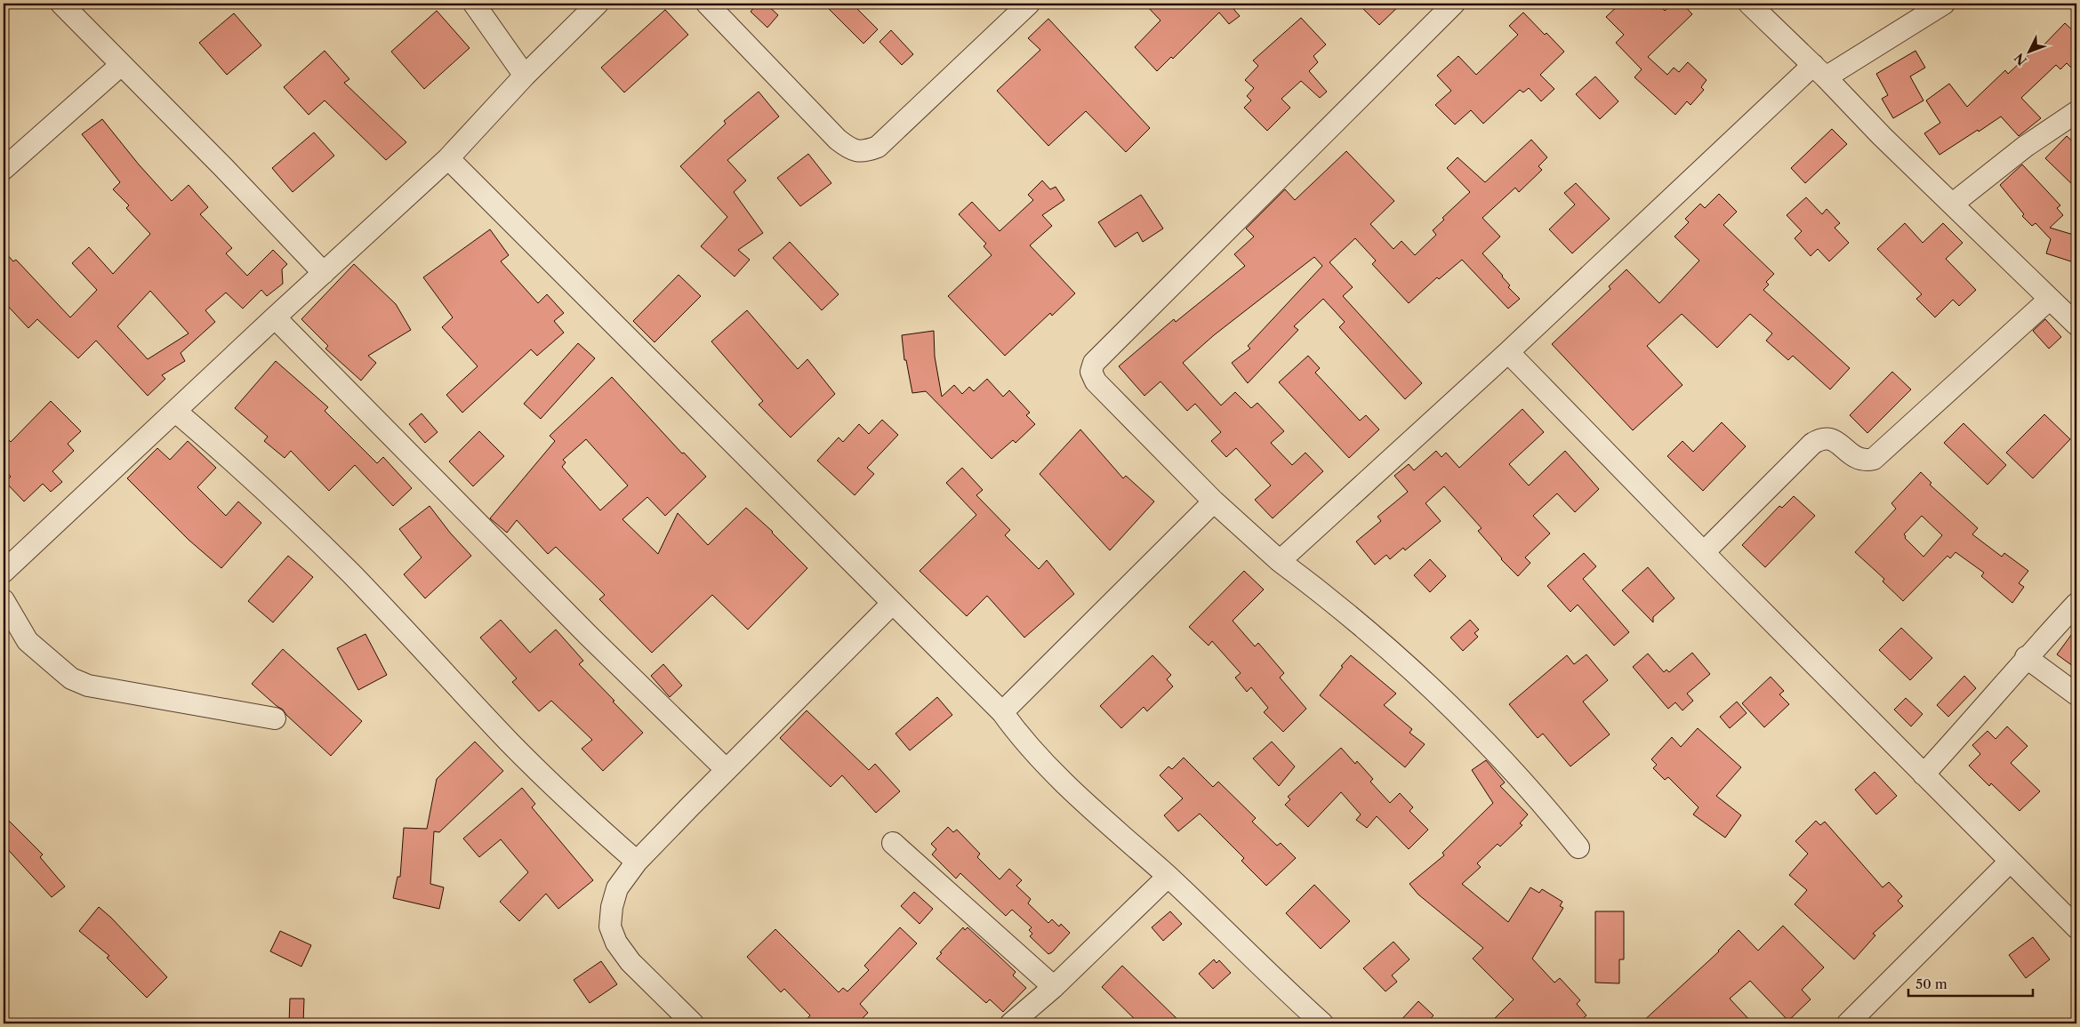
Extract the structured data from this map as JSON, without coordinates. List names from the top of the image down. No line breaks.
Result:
{"scale_bar":"50 m","north":"bottom left"}
